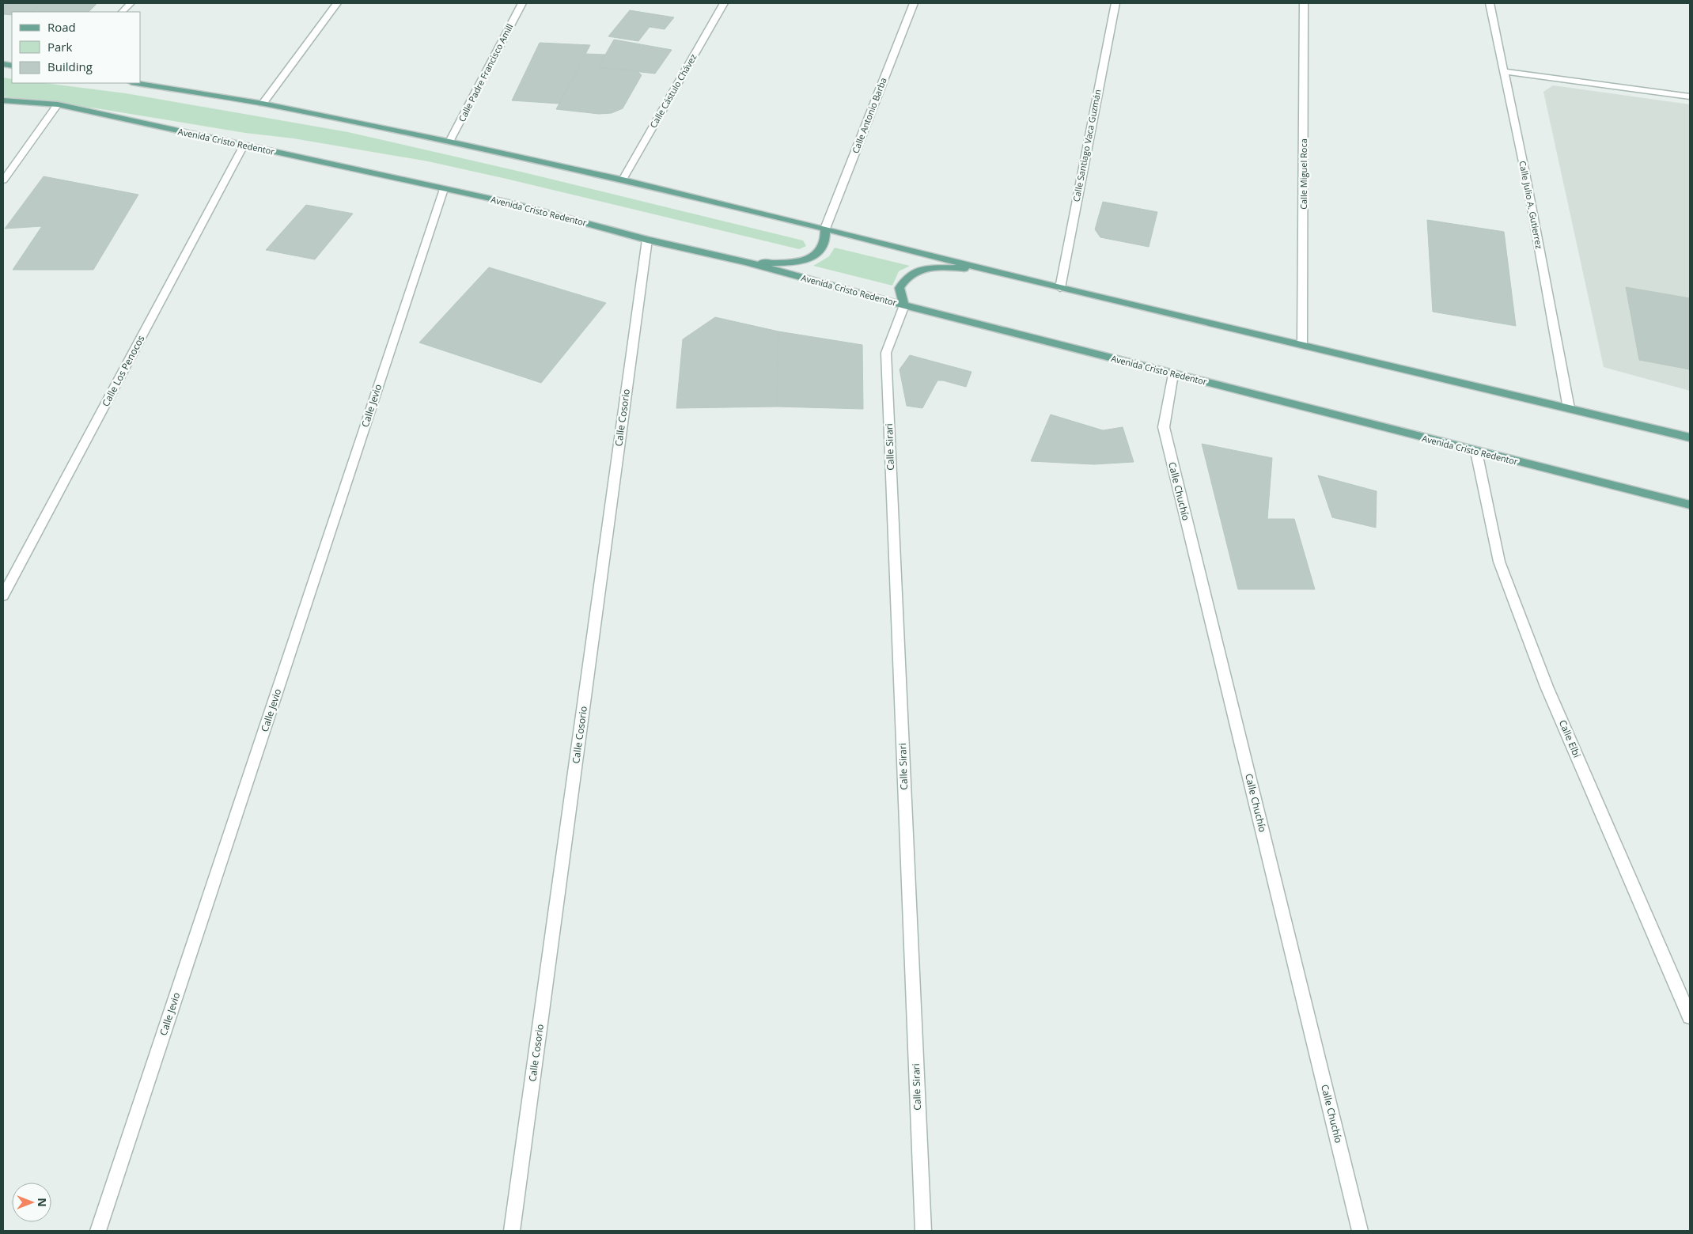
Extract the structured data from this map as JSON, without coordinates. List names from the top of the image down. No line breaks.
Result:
{"streets":{"main road":["Avenida Cristo Redentor"],"street":["Calle Padre Francisco Amill","Calle Cástulo Chávez","Calle Antonio Barba","Calle Santiago Vaca Guzmán","Calle Miguel Roca","Calle Julio A. Gutierrez","Calle Los Penocos","Calle Jevio","Calle Cosorio","Calle Sirari","Calle Chuchío","Calle Elbi"]},"crossings":[["Avenida Cristo Redentor","Calle Los Penocos"],["Avenida Cristo Redentor","Calle Jevio"],["Avenida Cristo Redentor","Calle Cosorio"],["Avenida Cristo Redentor","Calle Sirari"],["Avenida Cristo Redentor","Calle Chuchío"],["Avenida Cristo Redentor","Calle Elbi"]],"legend":["Road","Park","Building"],"north":"right"}
